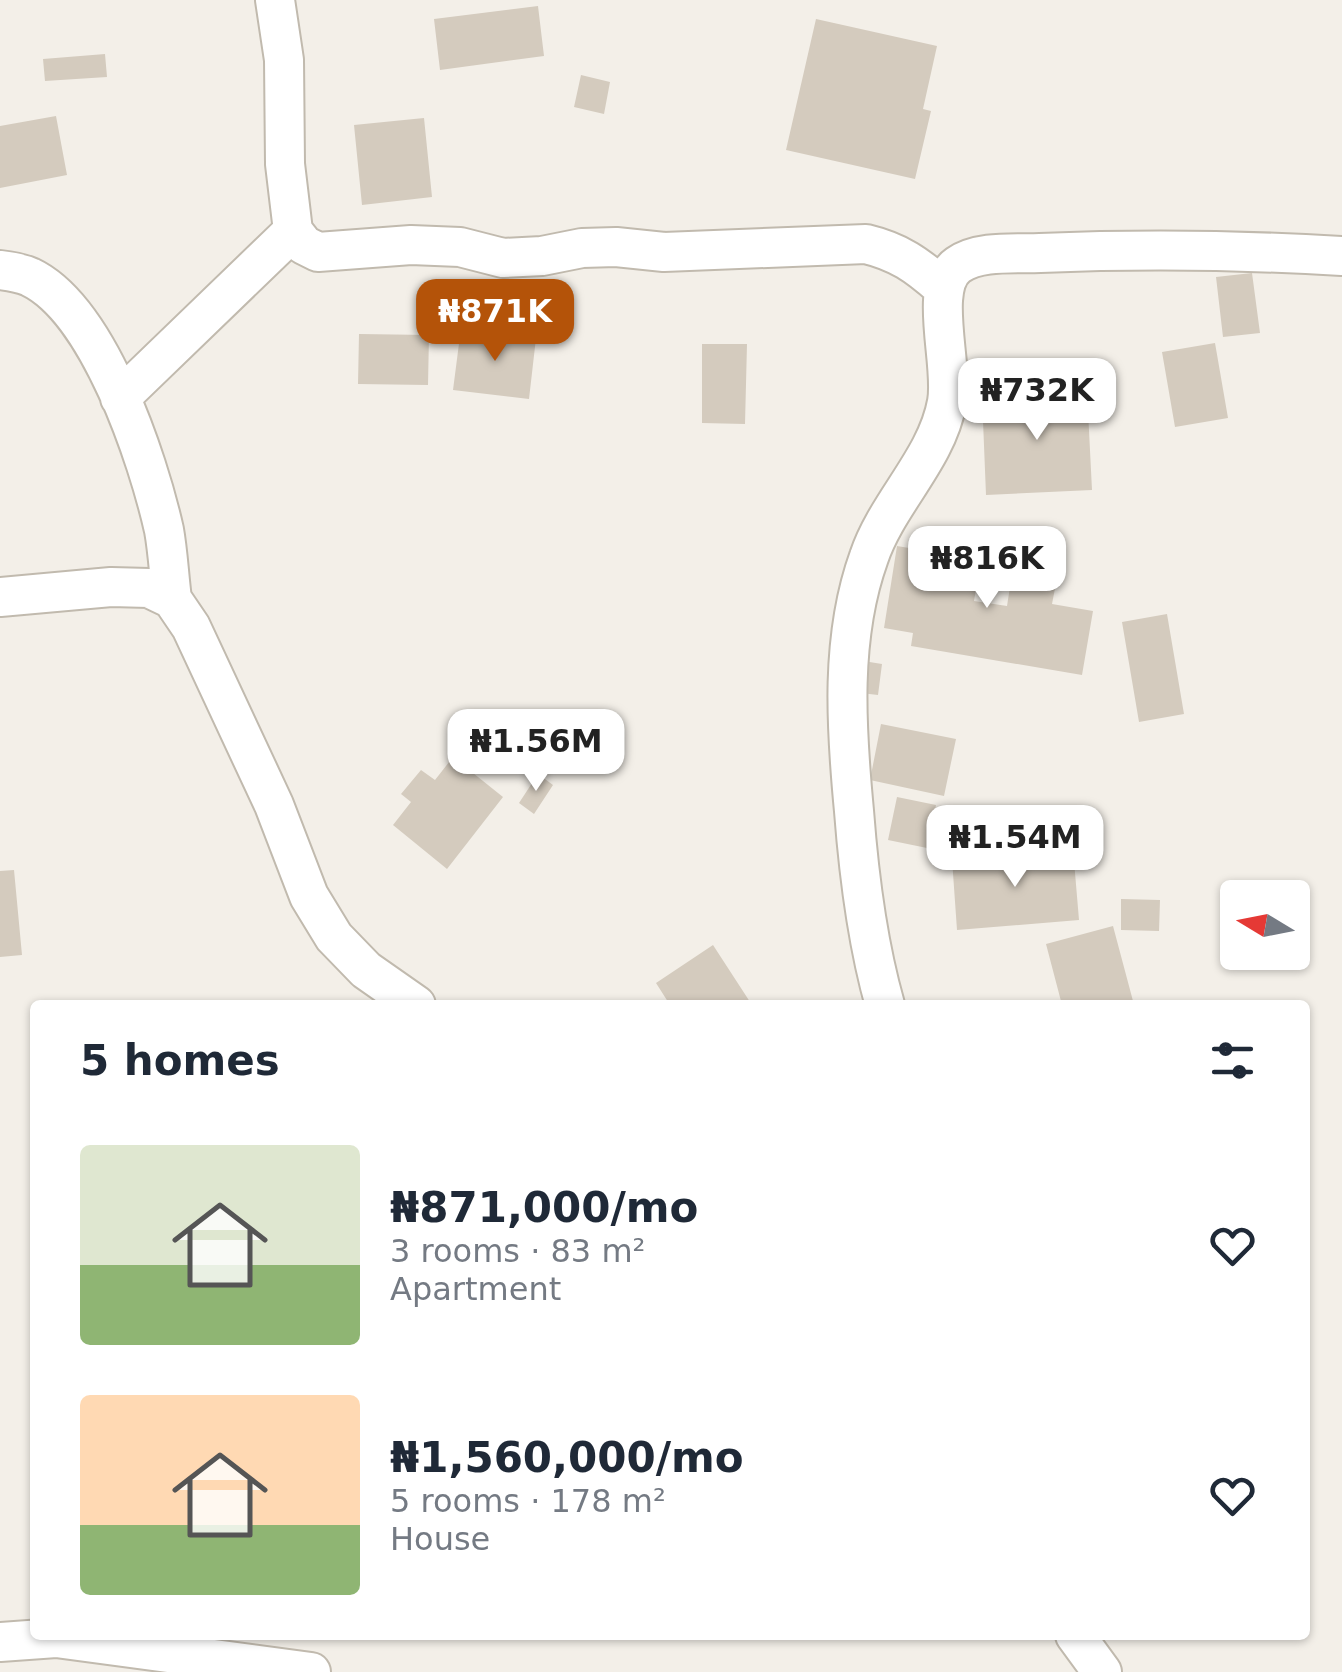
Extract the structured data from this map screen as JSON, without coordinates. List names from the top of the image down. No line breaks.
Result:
{"north":"left","page":{"price":["₦871K","₦732K","₦816K","₦1.56M","₦1.54M"],"heading":"5 homes","list":[{"name":"₦871,000/mo","note":"3 rooms · 83 m² · Apartment"},{"name":"₦1,560,000/mo","note":"5 rooms · 178 m² · House"}]}}
